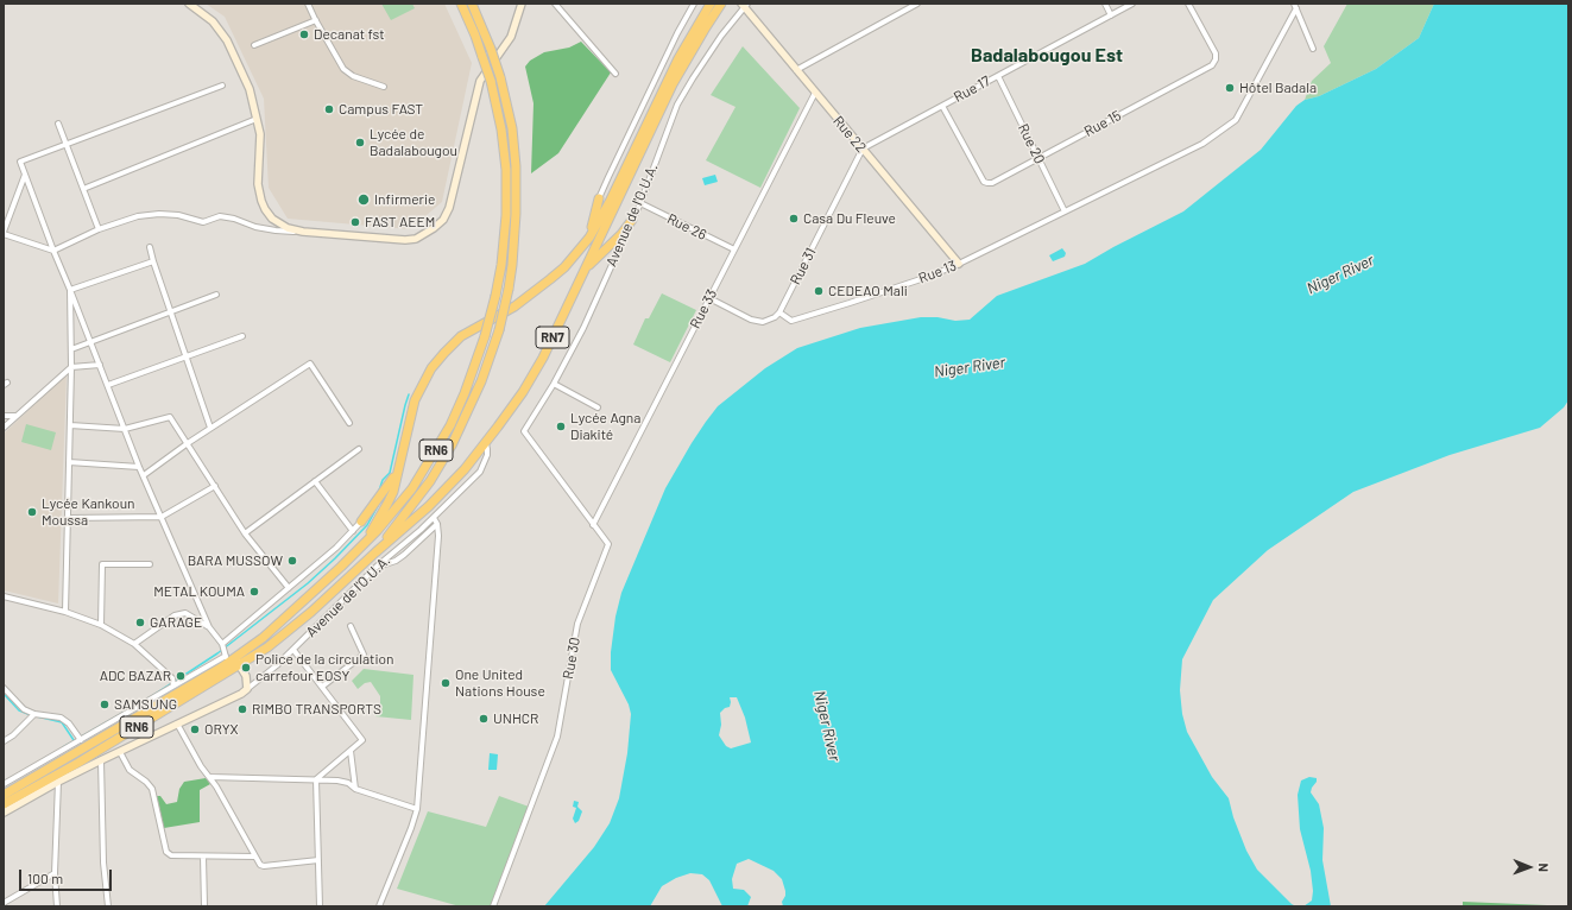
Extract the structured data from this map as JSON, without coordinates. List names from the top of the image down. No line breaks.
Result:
{"streets":{"highway":["Avenue de l'O.U.A.","RN7","RN6"],"street":["Rue 17","Rue 15","Rue 22","Rue 20","Rue 26","Rue 31","Rue 13","Rue 33","Rue 30"]},"crossings":[["Rue 17","Rue 15"],["Rue 17","Rue 22"],["Rue 17","Rue 20"],["Rue 17","Rue 31"],["Rue 15","Rue 20"],["Rue 22","Avenue de l'O.U.A."],["Rue 22","Rue 31"],["Rue 22","Rue 13"],["Rue 22","Rue 33"],["Rue 20","Rue 13"],["Avenue de l'O.U.A.","Rue 26"],["Avenue de l'O.U.A.","RN7"],["Avenue de l'O.U.A.","RN6"],["Avenue de l'O.U.A.","Rue 30"],["Rue 26","Rue 33"],["Rue 31","Rue 13"],["Rue 33","Rue 30"],["RN7","RN6"]],"districts":["Badalabougou Est"],"water":["Niger River"],"places":["Decanat fst","Hôtel Badala","Campus FAST","Lycée de Badalabougou","Infirmerie","Casa Du Fleuve","FAST AEEM","CEDEAO Mali","Lycée Agna Diakité","Lycée Kankoun Moussa","BARA MUSSOW","METAL KOUMA","GARAGE","Police de la circulation carrefour EOSY","ADC BAZAR","One United Nations House","SAMSUNG","RIMBO TRANSPORTS","UNHCR","ORYX"],"scale_bar":"100 m","north":"right"}
